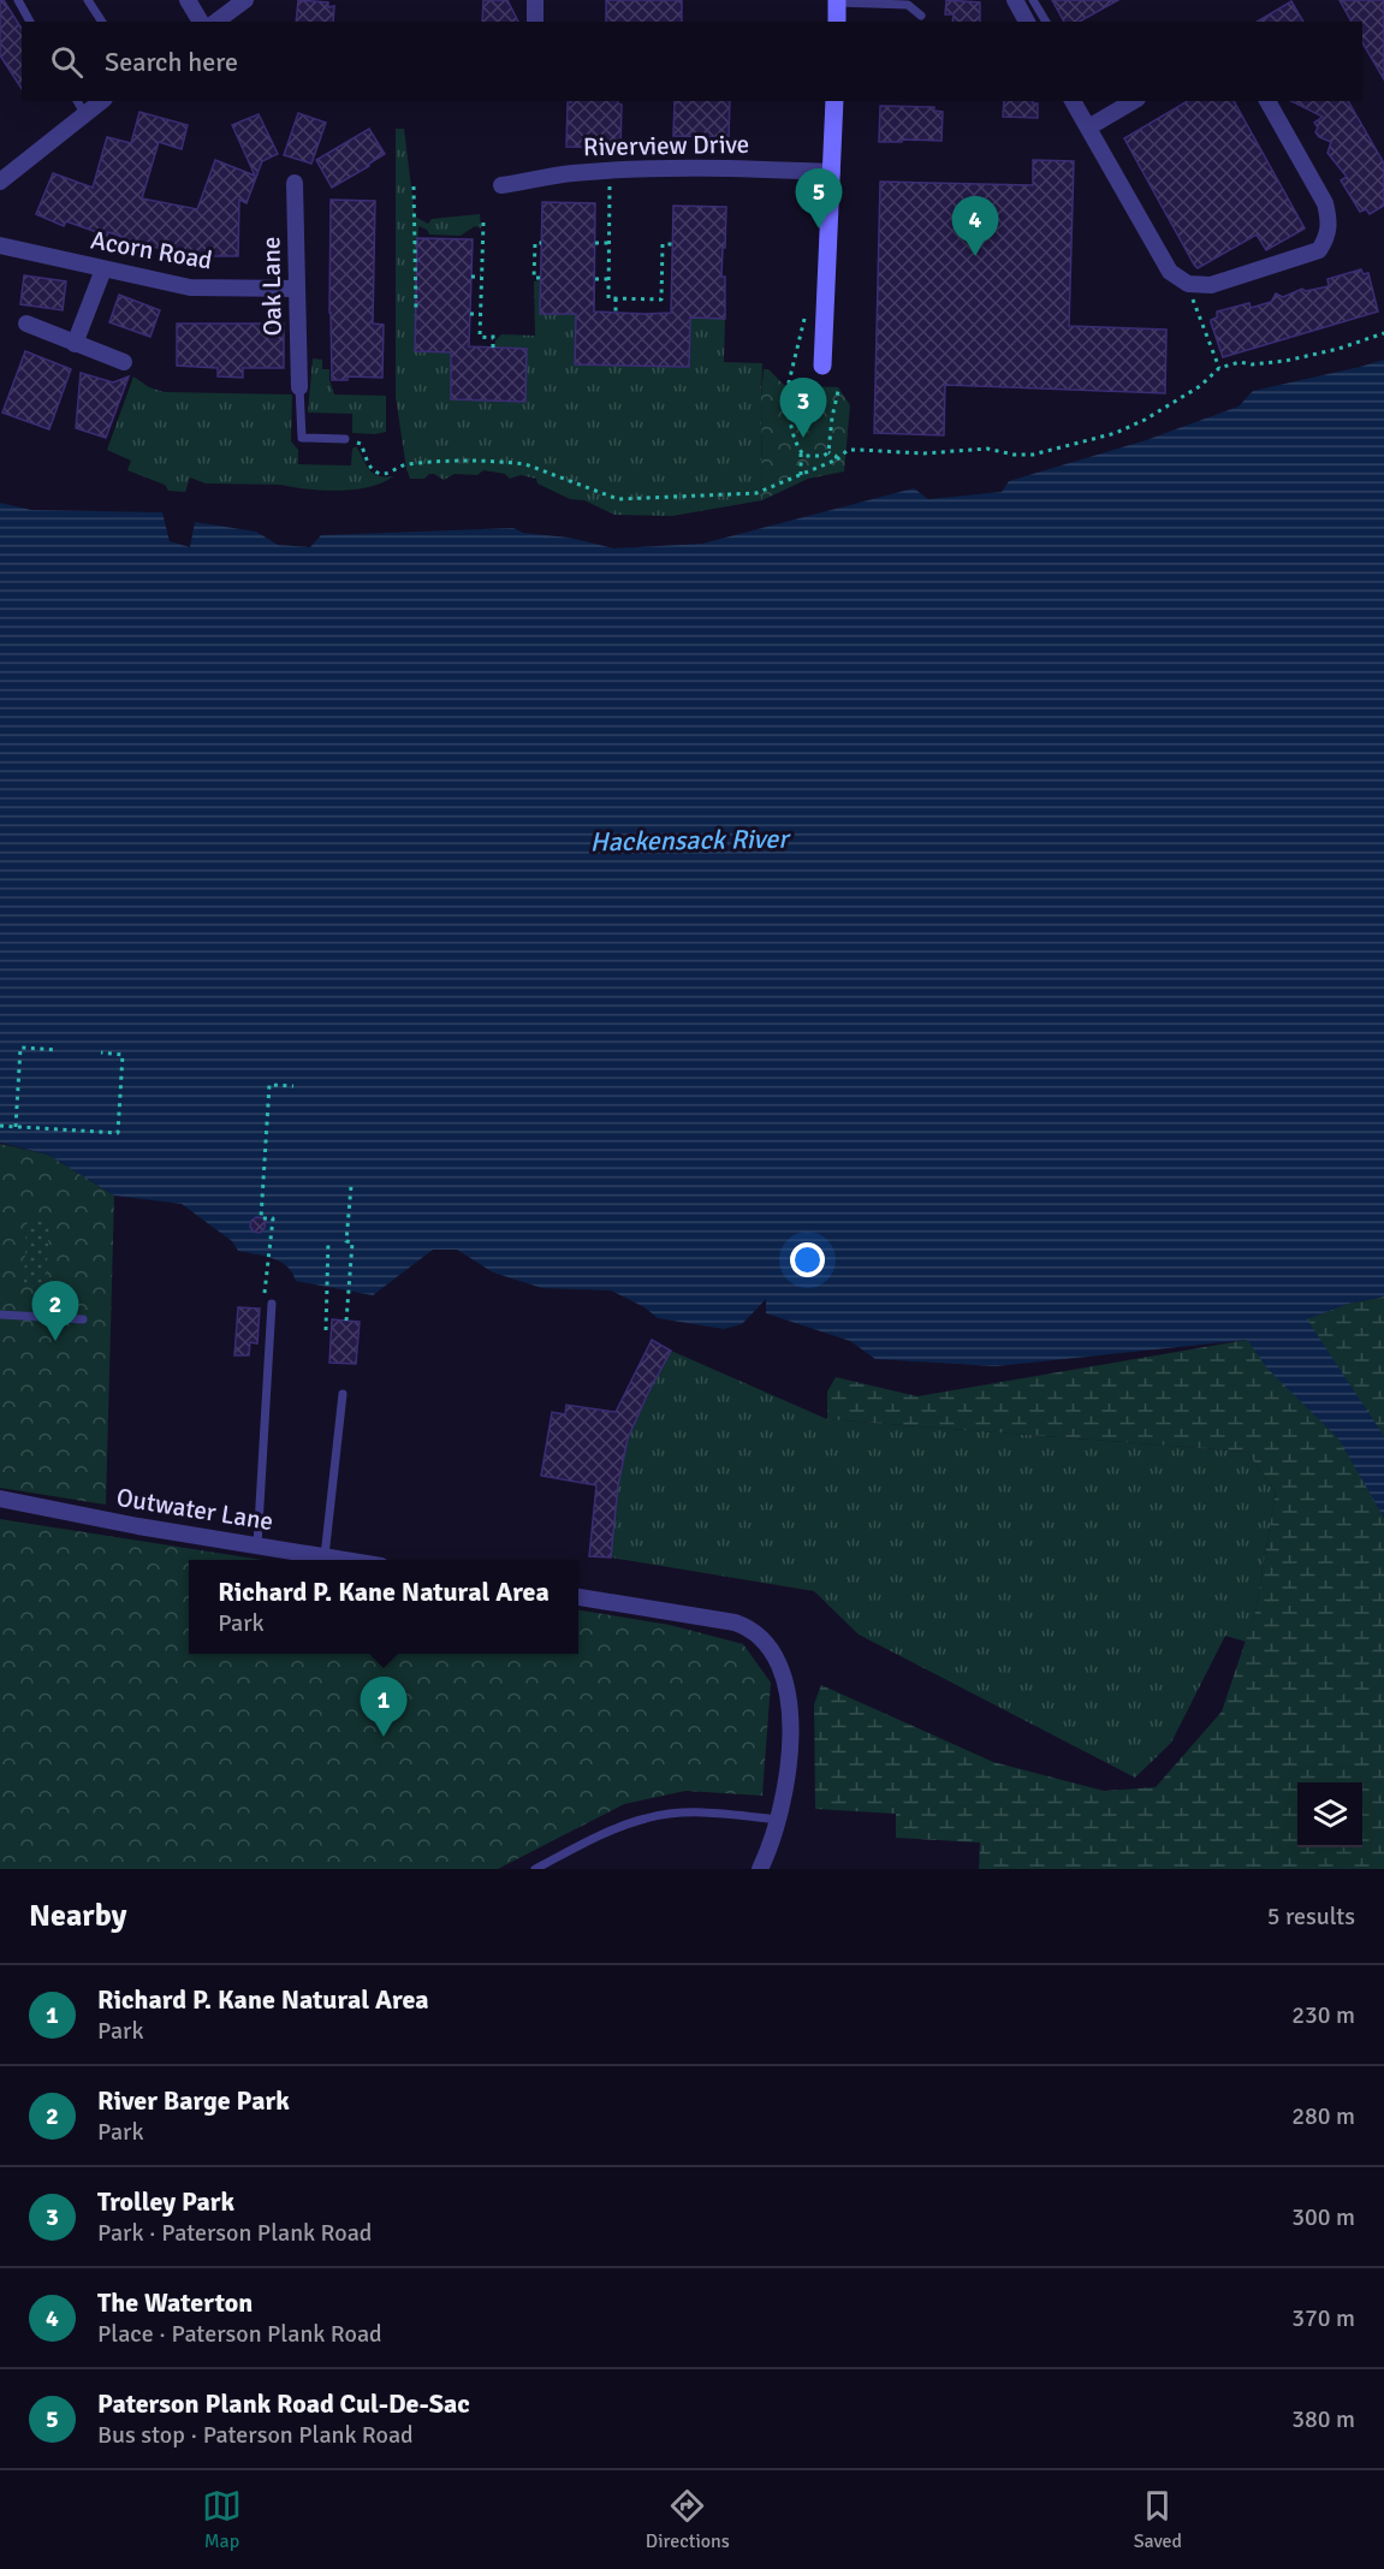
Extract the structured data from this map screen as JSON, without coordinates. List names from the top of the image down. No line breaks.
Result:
{"streets":{"street":["Riverview Drive","Acorn Road","Oak Lane","Outwater Lane"]},"crossings":[["Acorn Road","Oak Lane"]],"water":["Hackensack River"],"page":{"search":"Search here","pins":["5","4","3","2","1"],"popup":["Richard P. Kane Natural Area","Park"],"heading":["Nearby","5 results"],"list":[{"mark":"1","name":"Richard P. Kane Natural Area","note":"Park","value":"230 m"},{"mark":"2","name":"River Barge Park","note":"Park","value":"280 m"},{"mark":"3","name":"Trolley Park","note":"Park · Paterson Plank Road","value":"300 m"},{"mark":"4","name":"The Waterton","note":"Place · Paterson Plank Road","value":"370 m"},{"mark":"5","name":"Paterson Plank Road Cul-De-Sac","note":"Bus stop · Paterson Plank Road","value":"380 m"}],"nav":["Map","Directions","Saved"]}}
